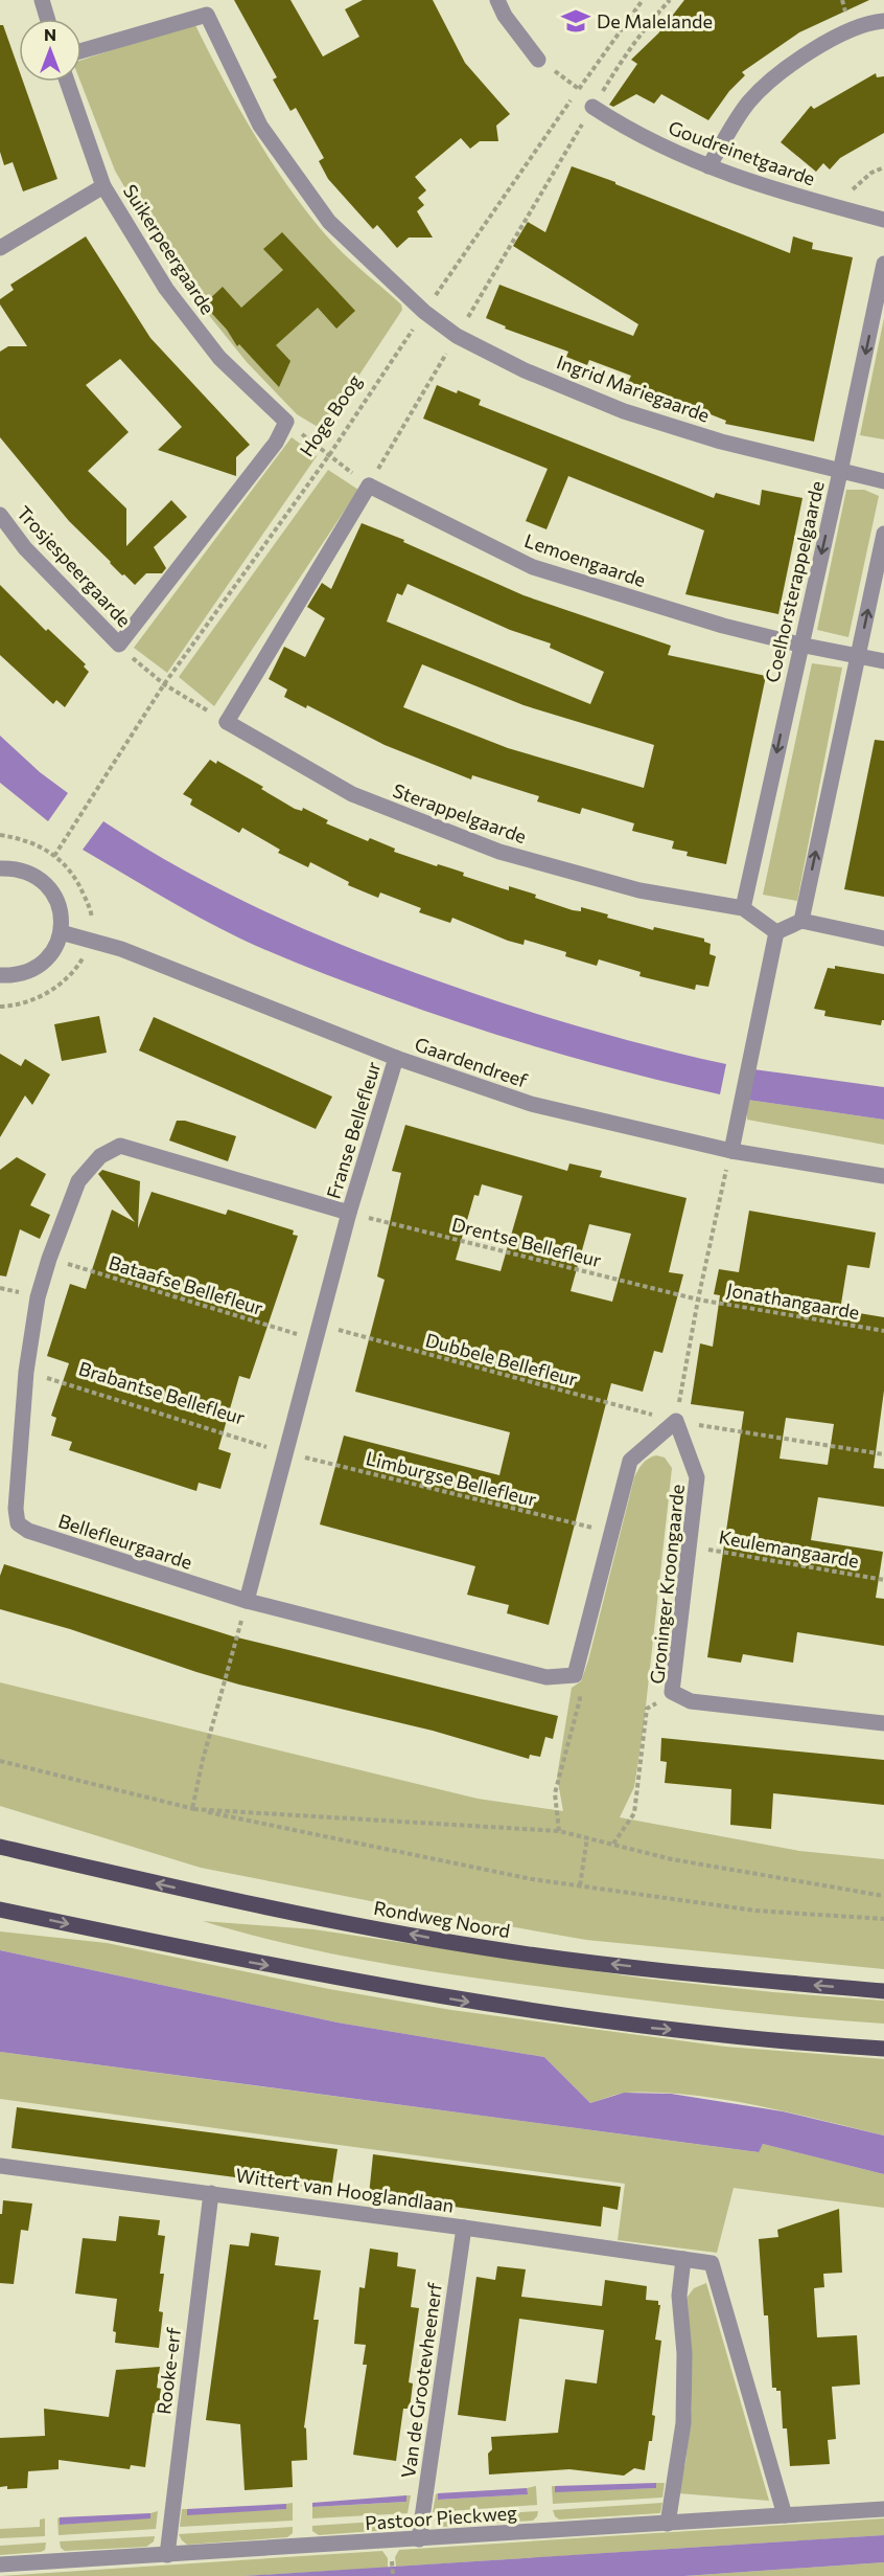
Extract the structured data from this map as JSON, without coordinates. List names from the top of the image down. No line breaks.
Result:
{"streets":{"main road":["Rondweg Noord"],"street":["Goudreinetgaarde","Suikerpeergaarde","Ingrid Mariegaarde","Hoge Boog","Lemoengaarde","Trosjespeergaarde","Coelhorsterappelgaarde","Sterappelgaarde","Gaardendreef","Franse Bellefleur","Bellefleurgaarde","Groninger Kroongaarde","Wittert van Hooglandlaan","Rooke-erf","Van de Grootevheenerf","Pastoor Pieckweg"],"path":["Drentse Bellefleur","Bataafse Bellefleur","Jonathangaarde","Dubbele Bellefleur","Brabantse Bellefleur","Limburgse Bellefleur","Keulemangaarde"]},"crossings":[["Suikerpeergaarde","Hoge Boog"],["Ingrid Mariegaarde","Hoge Boog"],["Ingrid Mariegaarde","Coelhorsterappelgaarde"],["Hoge Boog","Trosjespeergaarde"],["Lemoengaarde","Coelhorsterappelgaarde"],["Coelhorsterappelgaarde","Sterappelgaarde"],["Gaardendreef","Franse Bellefleur"],["Gaardendreef","Jonathangaarde"],["Franse Bellefleur","Drentse Bellefleur"],["Franse Bellefleur","Bellefleurgaarde"],["Drentse Bellefleur","Jonathangaarde"],["Drentse Bellefleur","Bellefleurgaarde"],["Bataafse Bellefleur","Dubbele Bellefleur"],["Bataafse Bellefleur","Bellefleurgaarde"],["Jonathangaarde","Dubbele Bellefleur"],["Jonathangaarde","Groninger Kroongaarde"],["Dubbele Bellefleur","Groninger Kroongaarde"],["Brabantse Bellefleur","Limburgse Bellefleur"],["Brabantse Bellefleur","Bellefleurgaarde"],["Keulemangaarde","Groninger Kroongaarde"],["Wittert van Hooglandlaan","Rooke-erf"],["Wittert van Hooglandlaan","Van de Grootevheenerf"],["Wittert van Hooglandlaan","Pastoor Pieckweg"],["Rooke-erf","Pastoor Pieckweg"],["Van de Grootevheenerf","Pastoor Pieckweg"]],"places":{"school or university":["De Malelande"]},"north":"top"}
